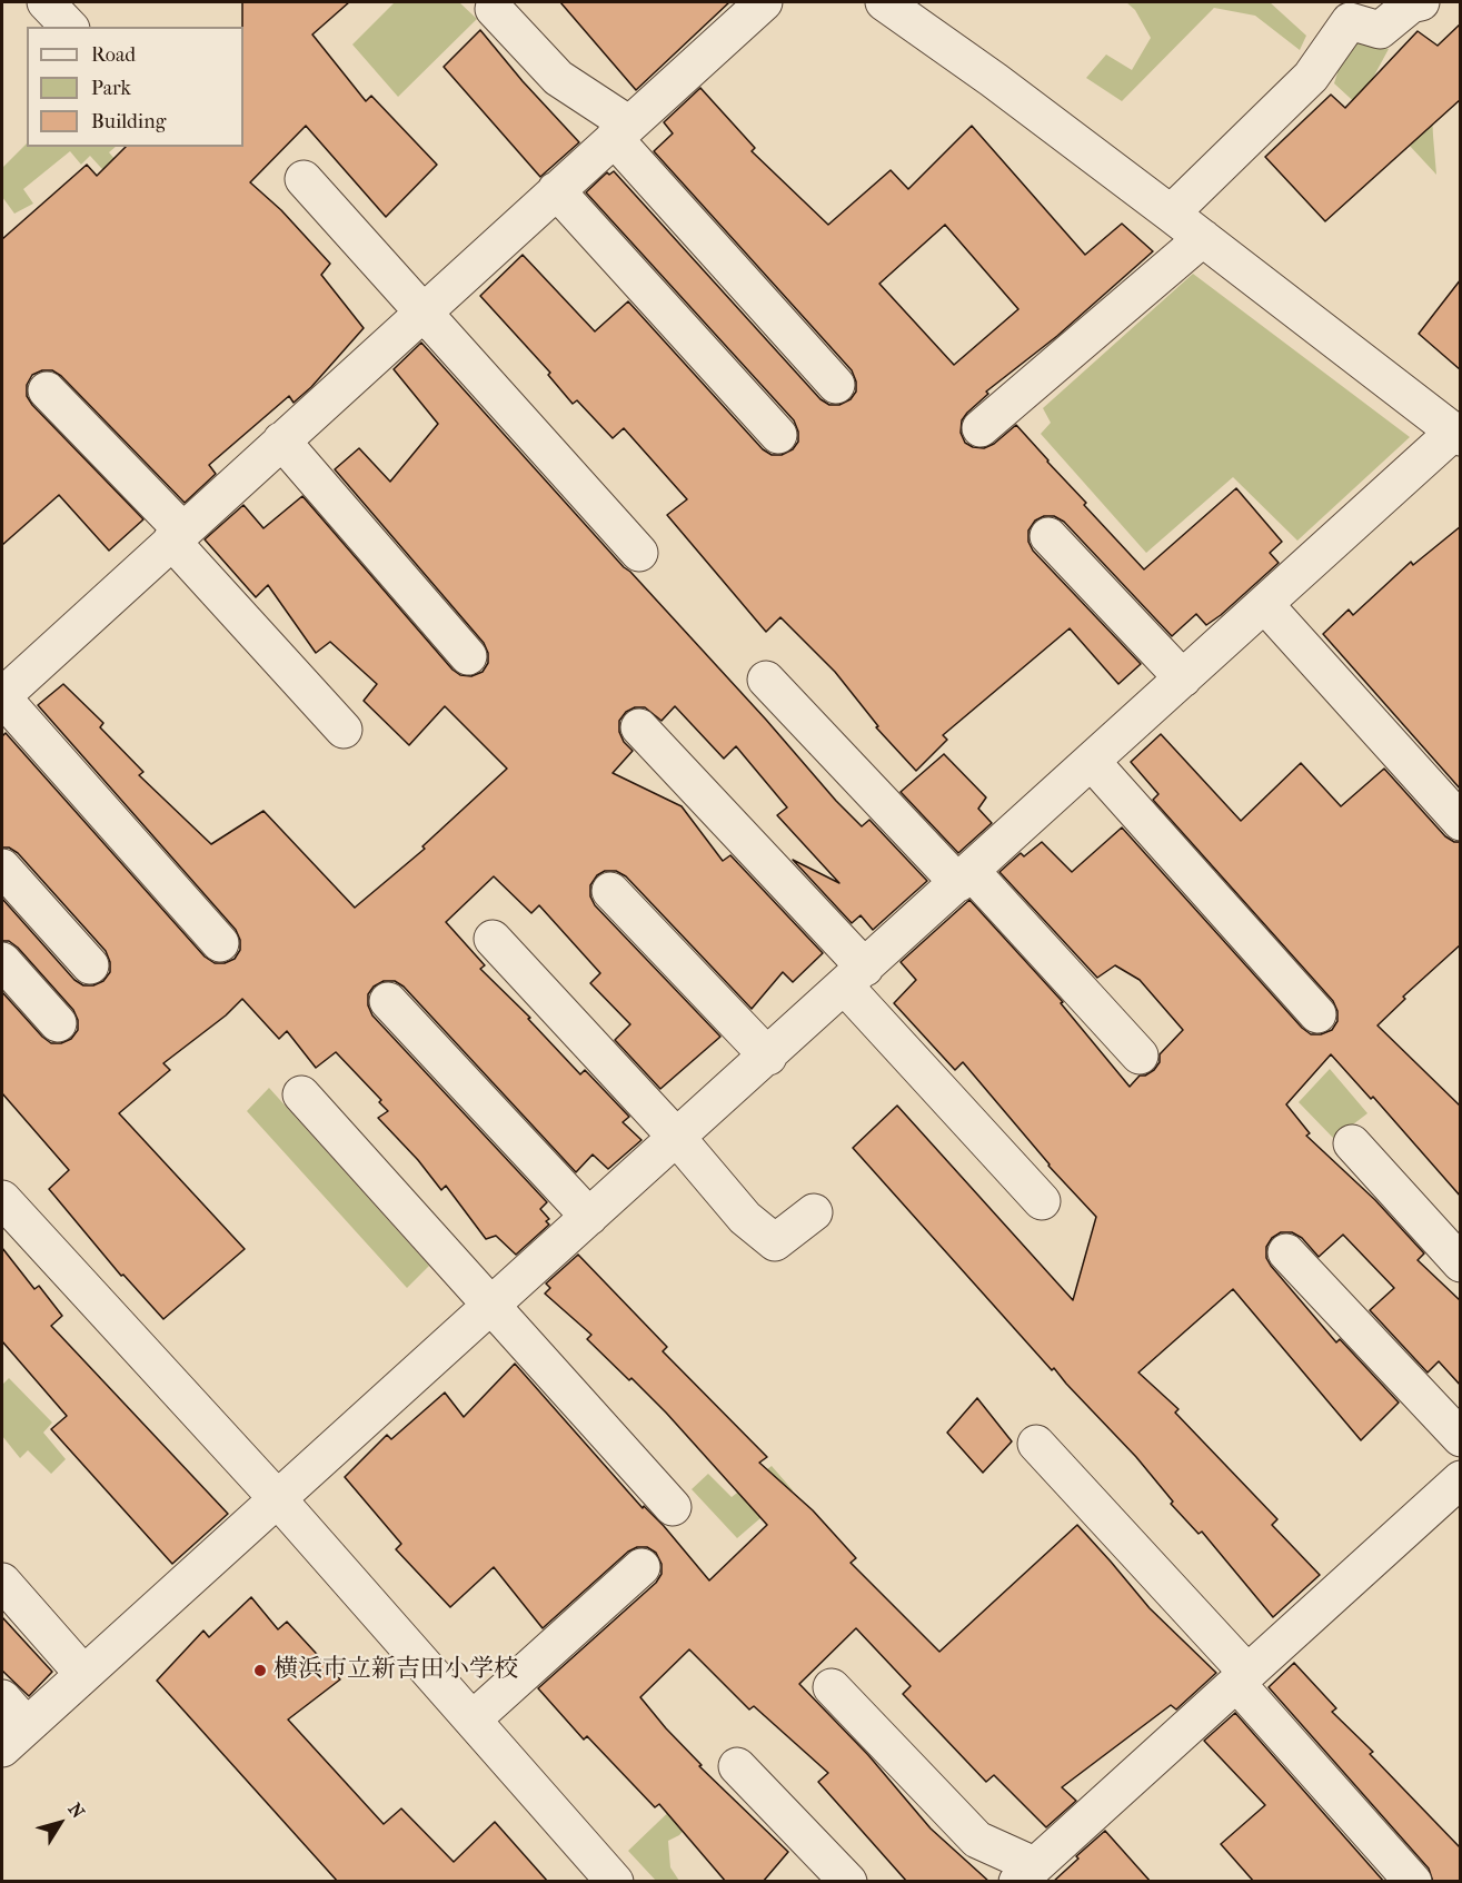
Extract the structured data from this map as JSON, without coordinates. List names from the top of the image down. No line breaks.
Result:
{"places":["横浜市立新吉田小学校"],"legend":["Road","Park","Building"],"north":"top right"}
